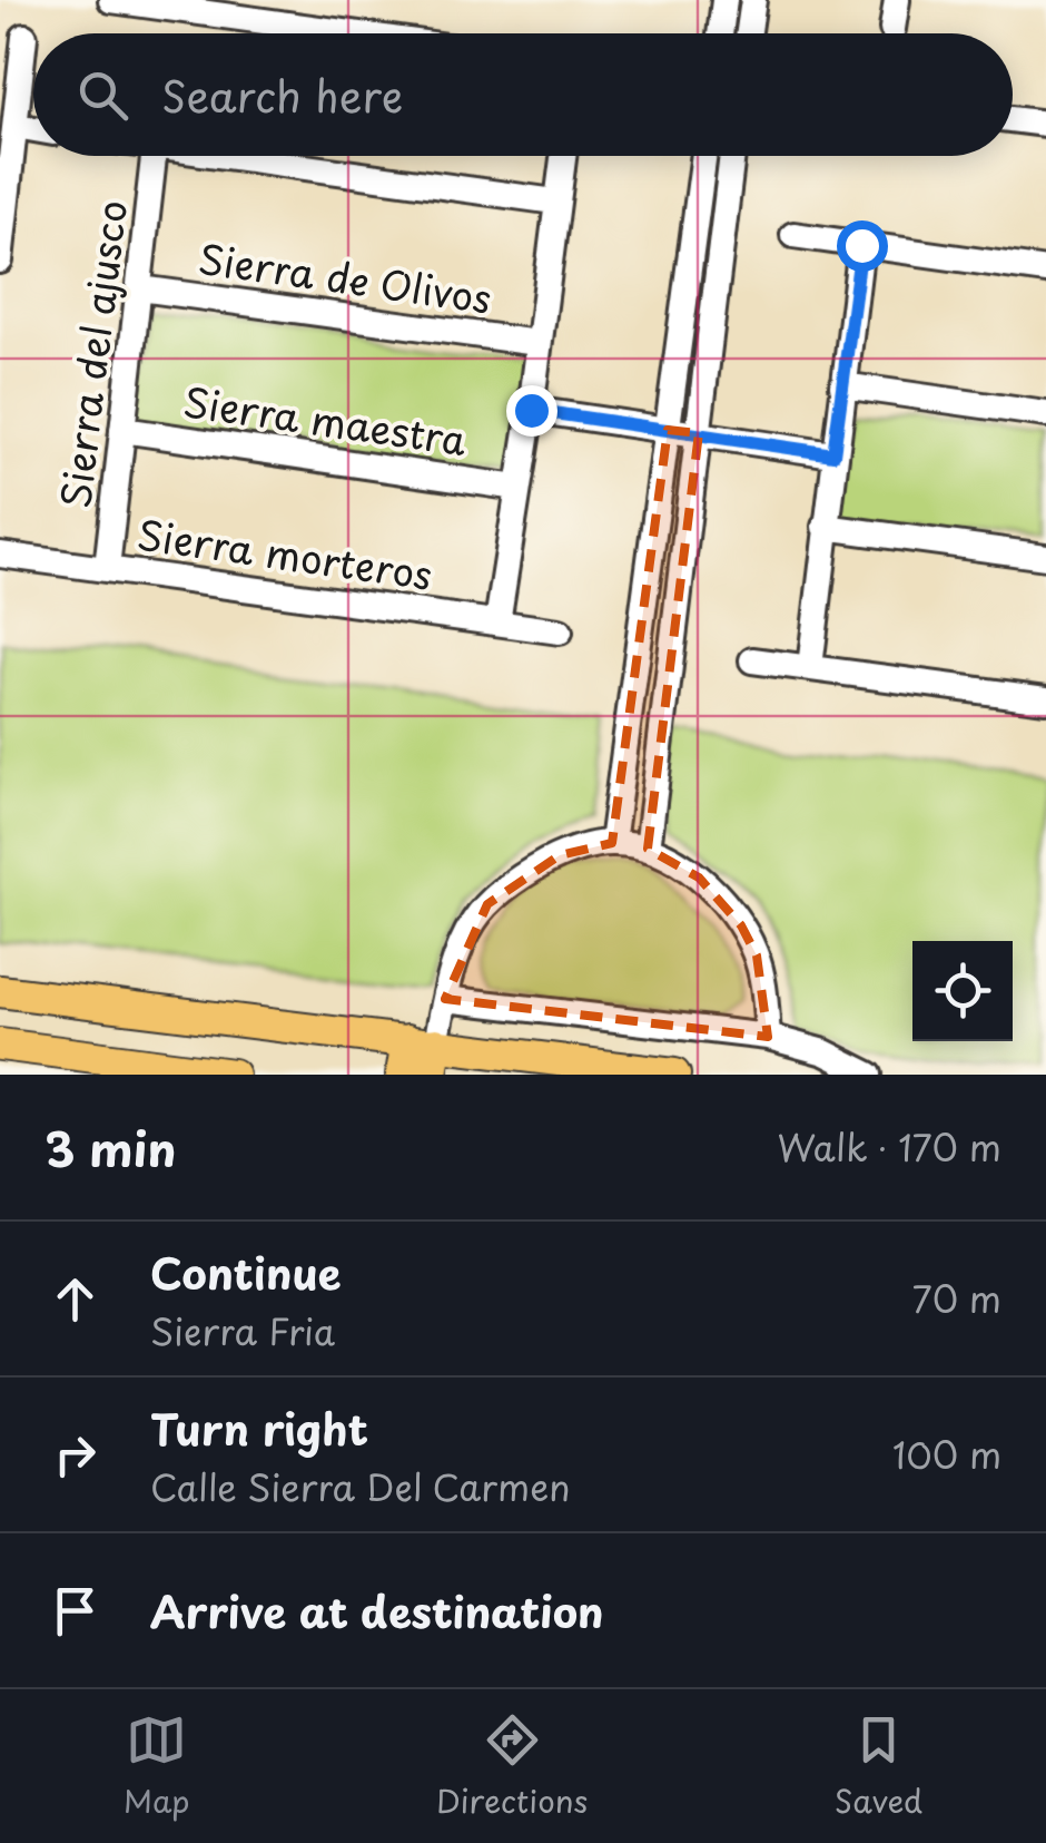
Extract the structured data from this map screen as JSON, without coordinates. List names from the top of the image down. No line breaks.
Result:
{"streets":{"street":["Sierra de Olivos","Sierra del ajusco","Sierra maestra","Sierra morteros"]},"crossings":[["Sierra de Olivos","Sierra del ajusco"],["Sierra del ajusco","Sierra maestra"],["Sierra del ajusco","Sierra morteros"]],"page":{"search":"Search here","heading":["3 min","Walk · 170 m"],"list":[["Continue","Sierra Fria","70 m"],["Turn right","Calle Sierra Del Carmen","100 m"],"Arrive at destination"],"nav":["Map","Directions","Saved"]}}
